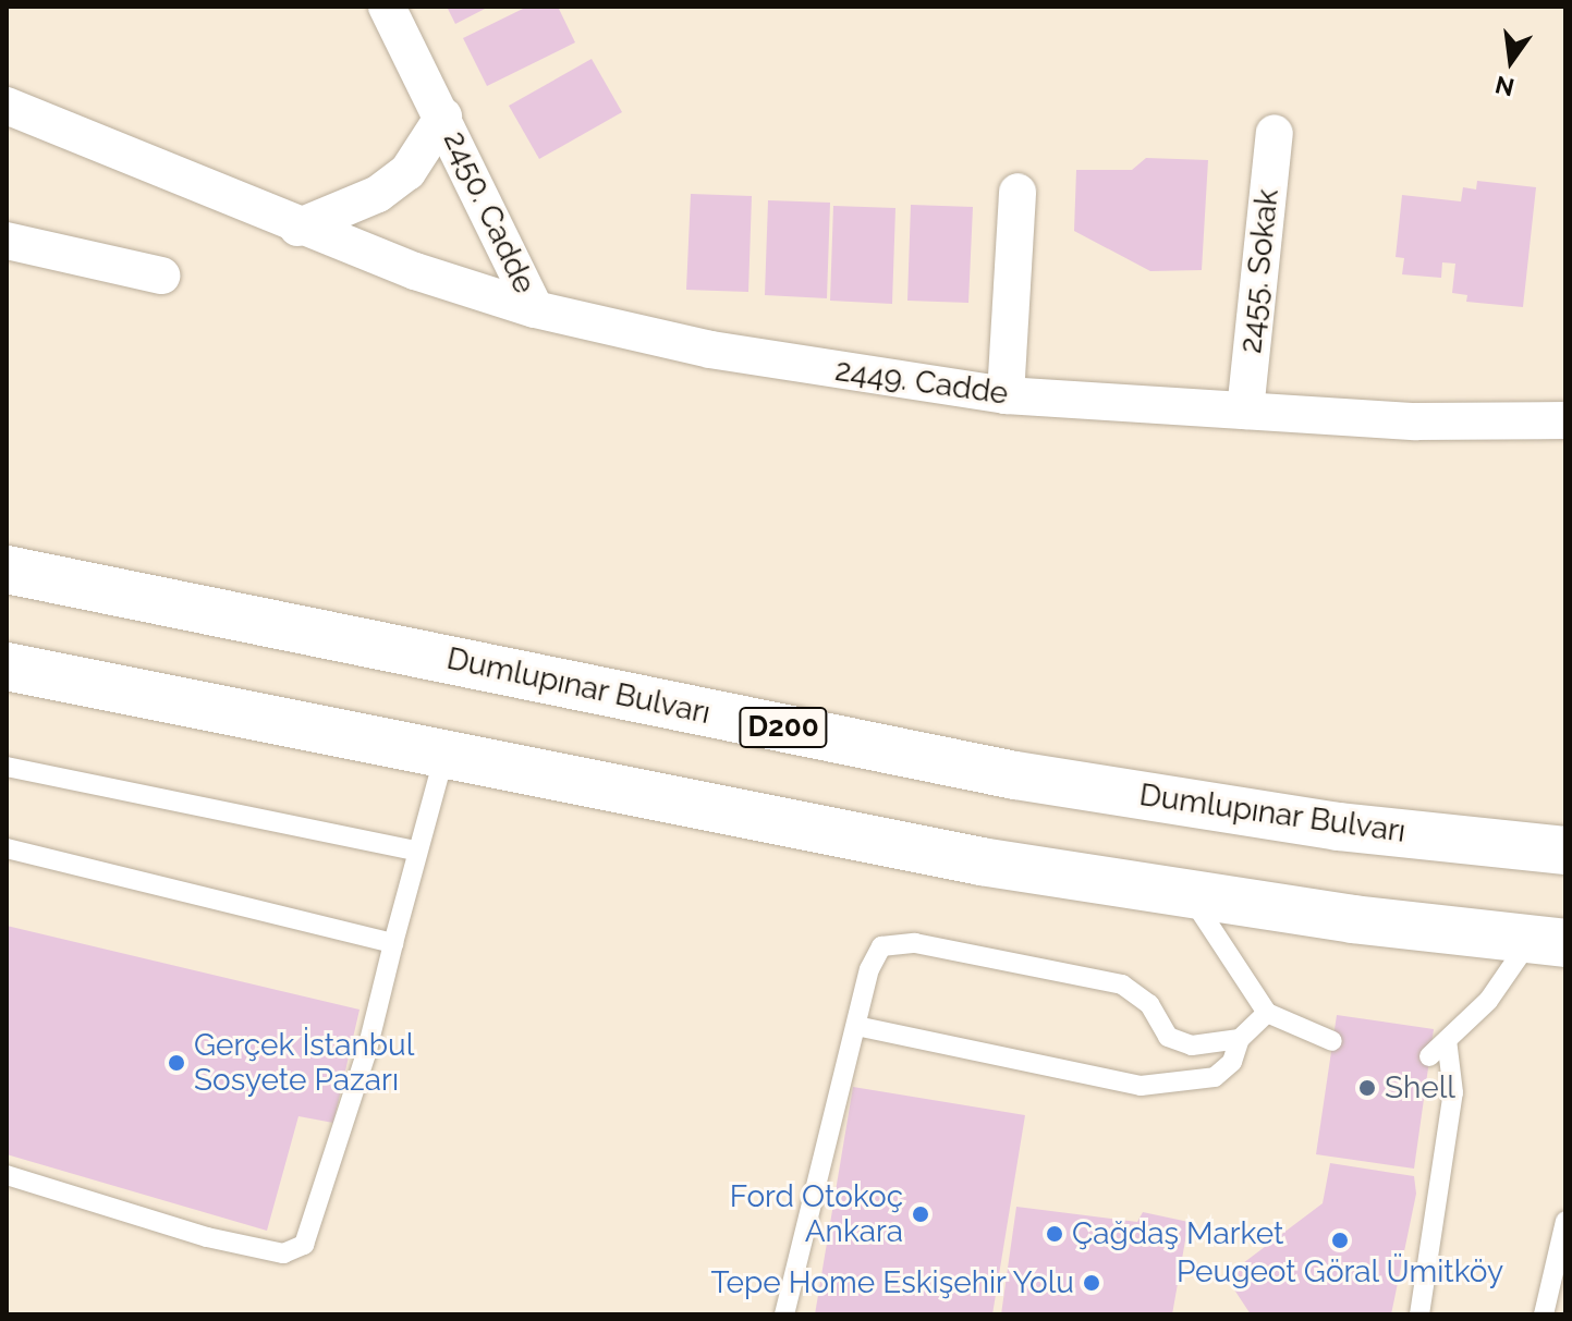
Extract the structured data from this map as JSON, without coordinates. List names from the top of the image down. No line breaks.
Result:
{"streets":{"highway":["Dumlupınar Bulvarı","D200"],"street":["2450. Cadde","2455. Sokak","2449. Cadde"]},"crossings":[["2450. Cadde","2449. Cadde"],["2455. Sokak","2449. Cadde"]],"places":["Gerçek İstanbul Sosyete Pazarı","Shell","Ford Otokoç Ankara","Çağdaş Market","Peugeot Göral Ümitköy","Tepe Home Eskişehir Yolu"],"north":"bottom"}
